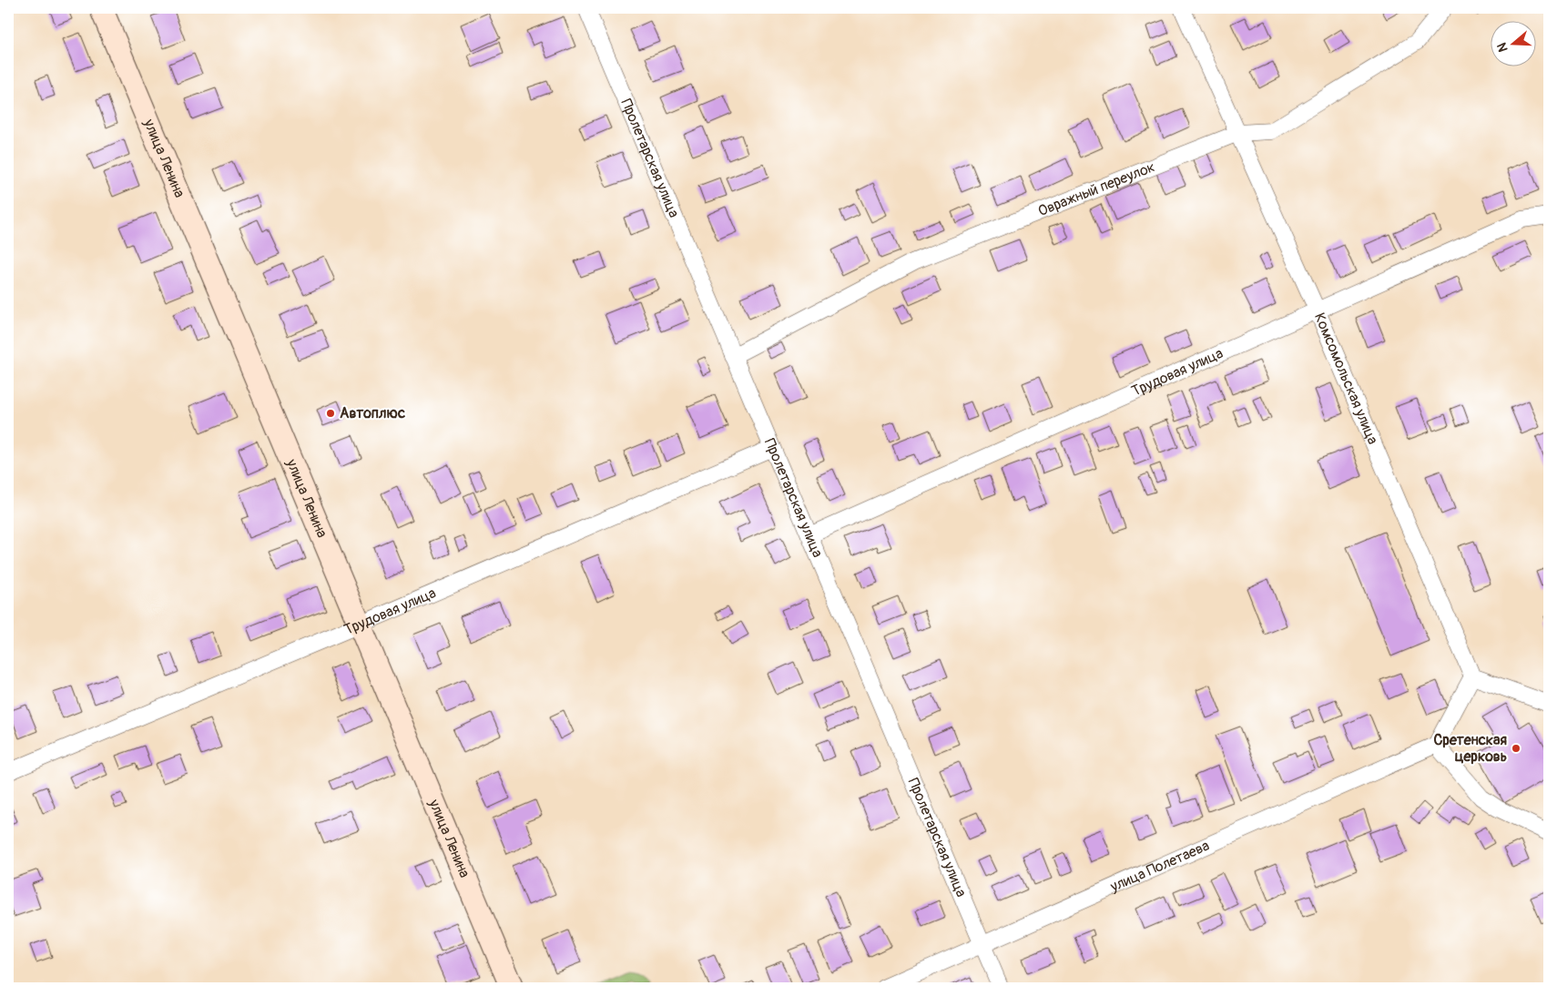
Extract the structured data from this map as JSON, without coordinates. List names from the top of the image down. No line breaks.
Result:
{"streets":{"street":["улица Ленина","Пролетарская улица","Овражный переулок","Трудовая улица","Комсомольская улица","улица Полетаева"]},"crossings":[["улица Ленина","Трудовая улица"],["Пролетарская улица","Овражный переулок"],["Пролетарская улица","Трудовая улица"],["Пролетарская улица","улица Полетаева"],["Овражный переулок","Комсомольская улица"],["Трудовая улица","Комсомольская улица"]],"places":["Автоплюс","Сретенская церковь"],"north":"left"}
